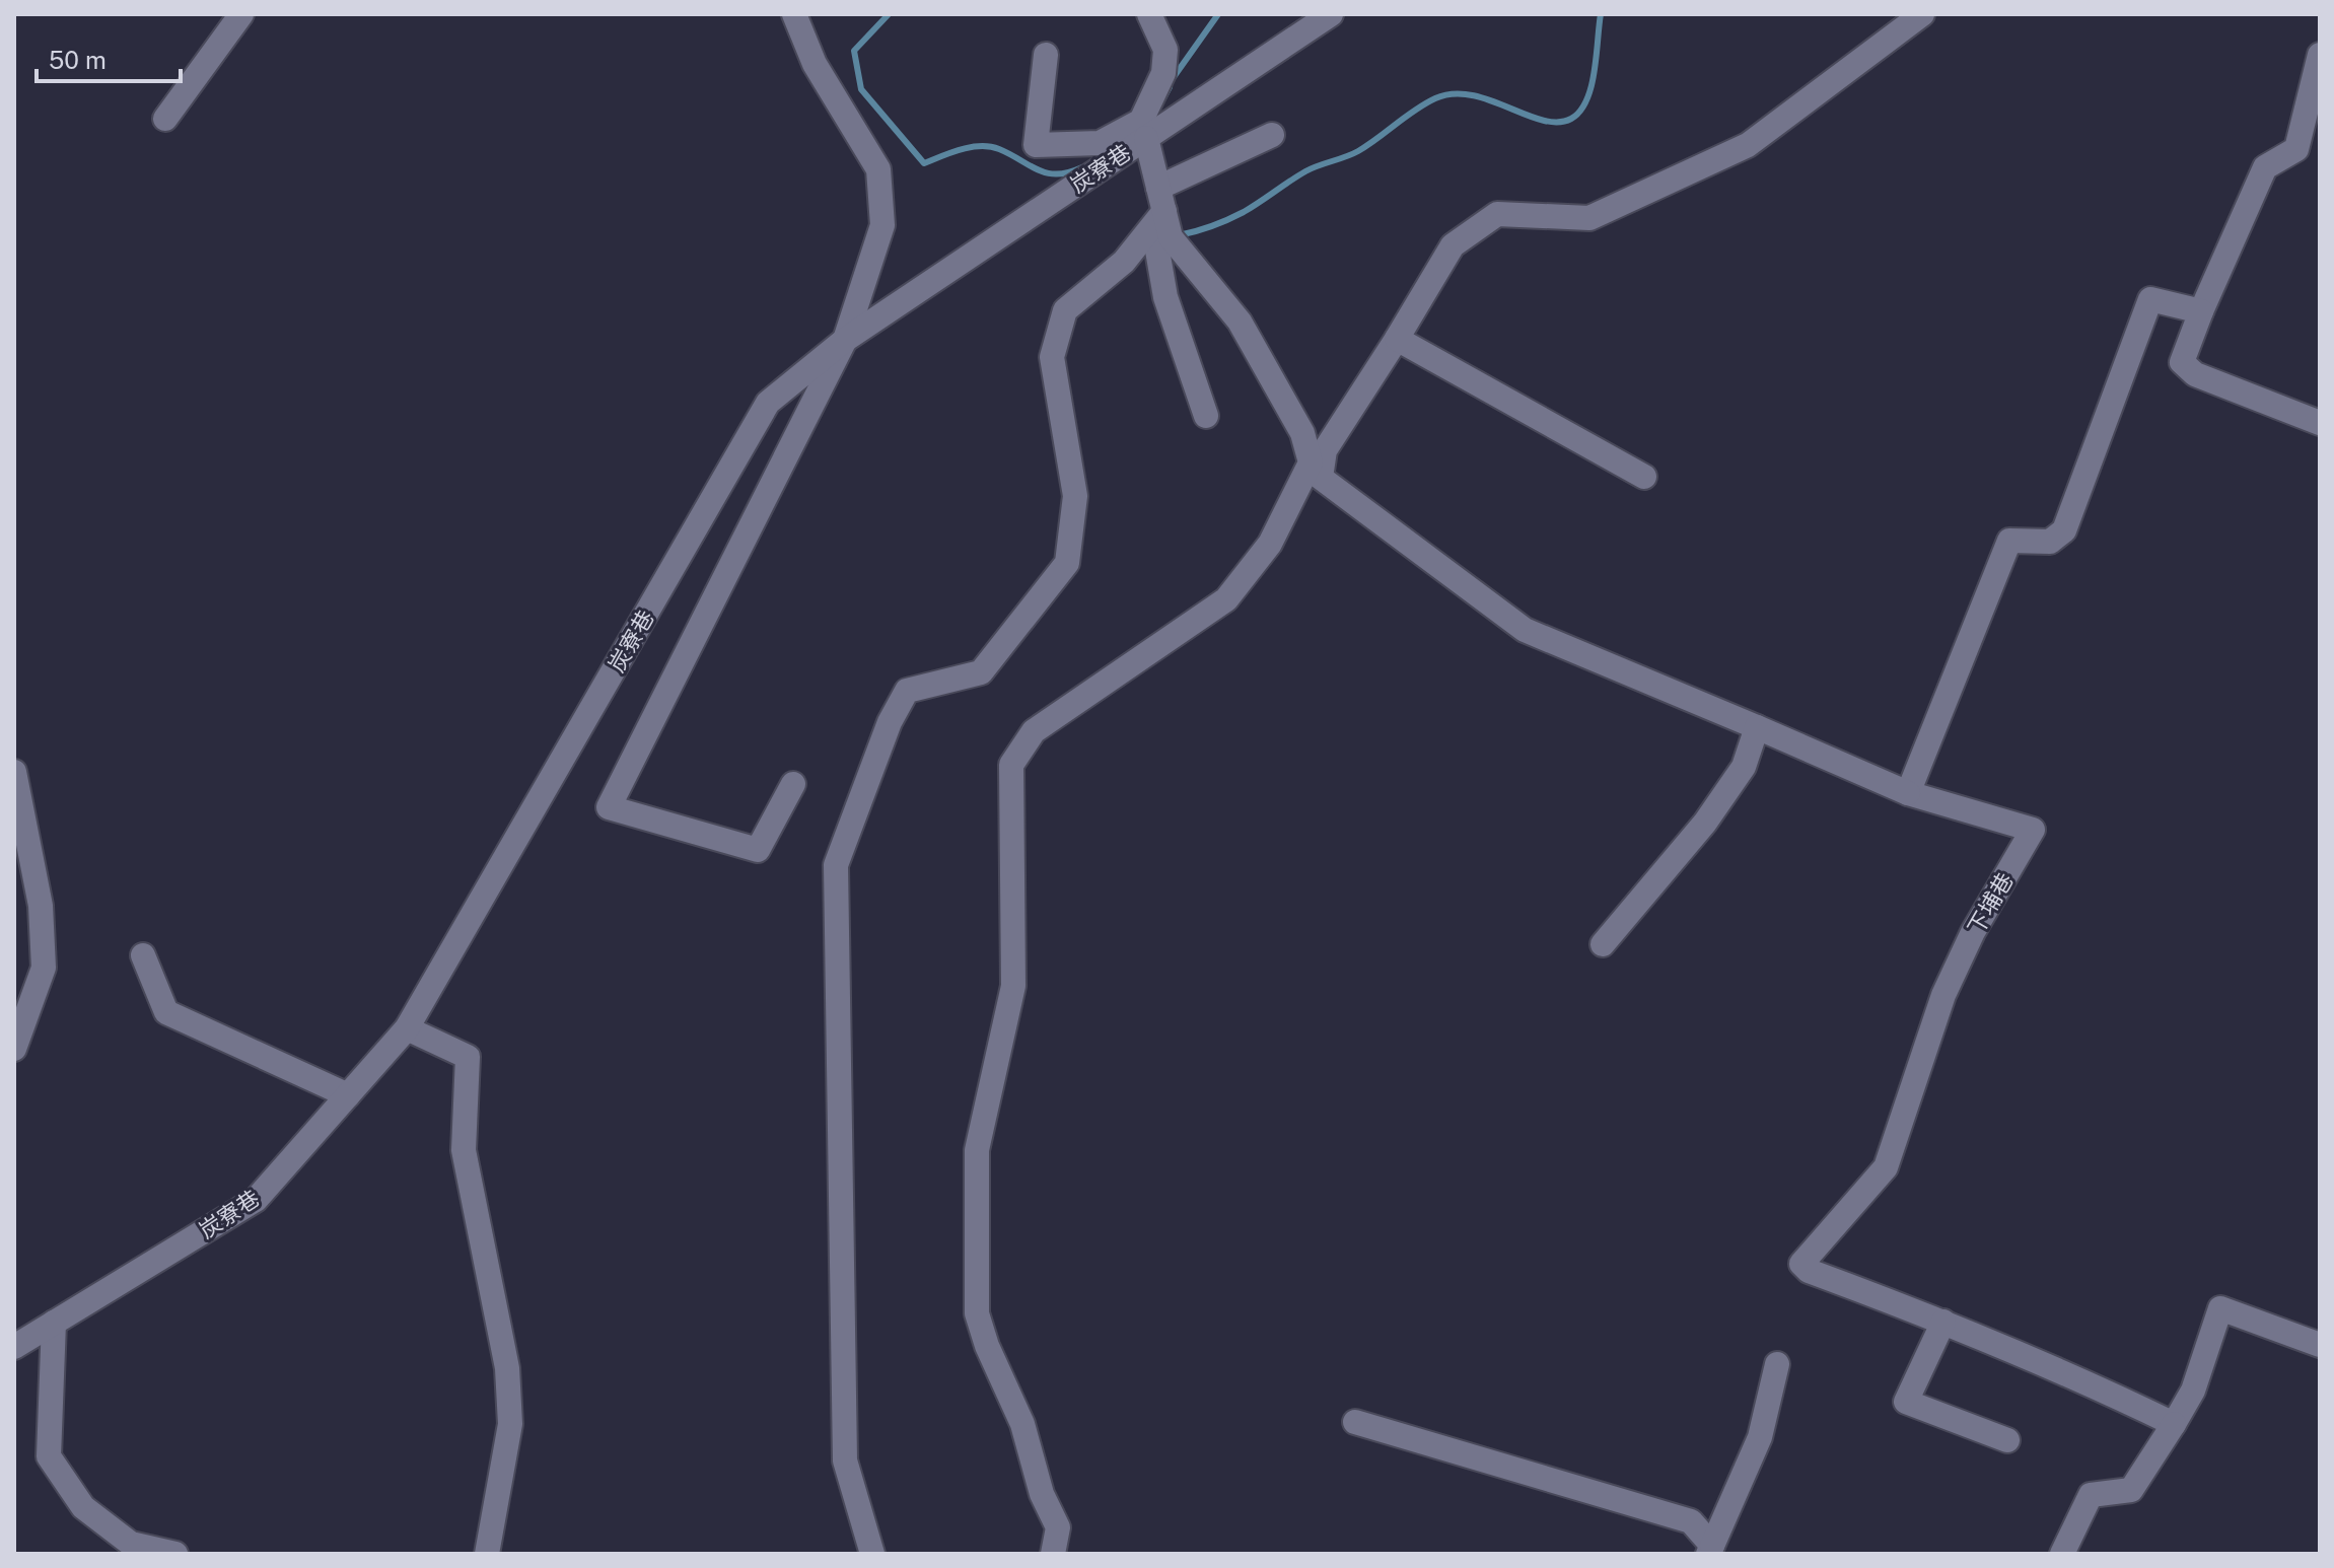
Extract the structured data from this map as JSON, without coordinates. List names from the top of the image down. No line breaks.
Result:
{"streets":{"street":["炭寮巷","下埔巷"]},"scale_bar":"50 m"}
